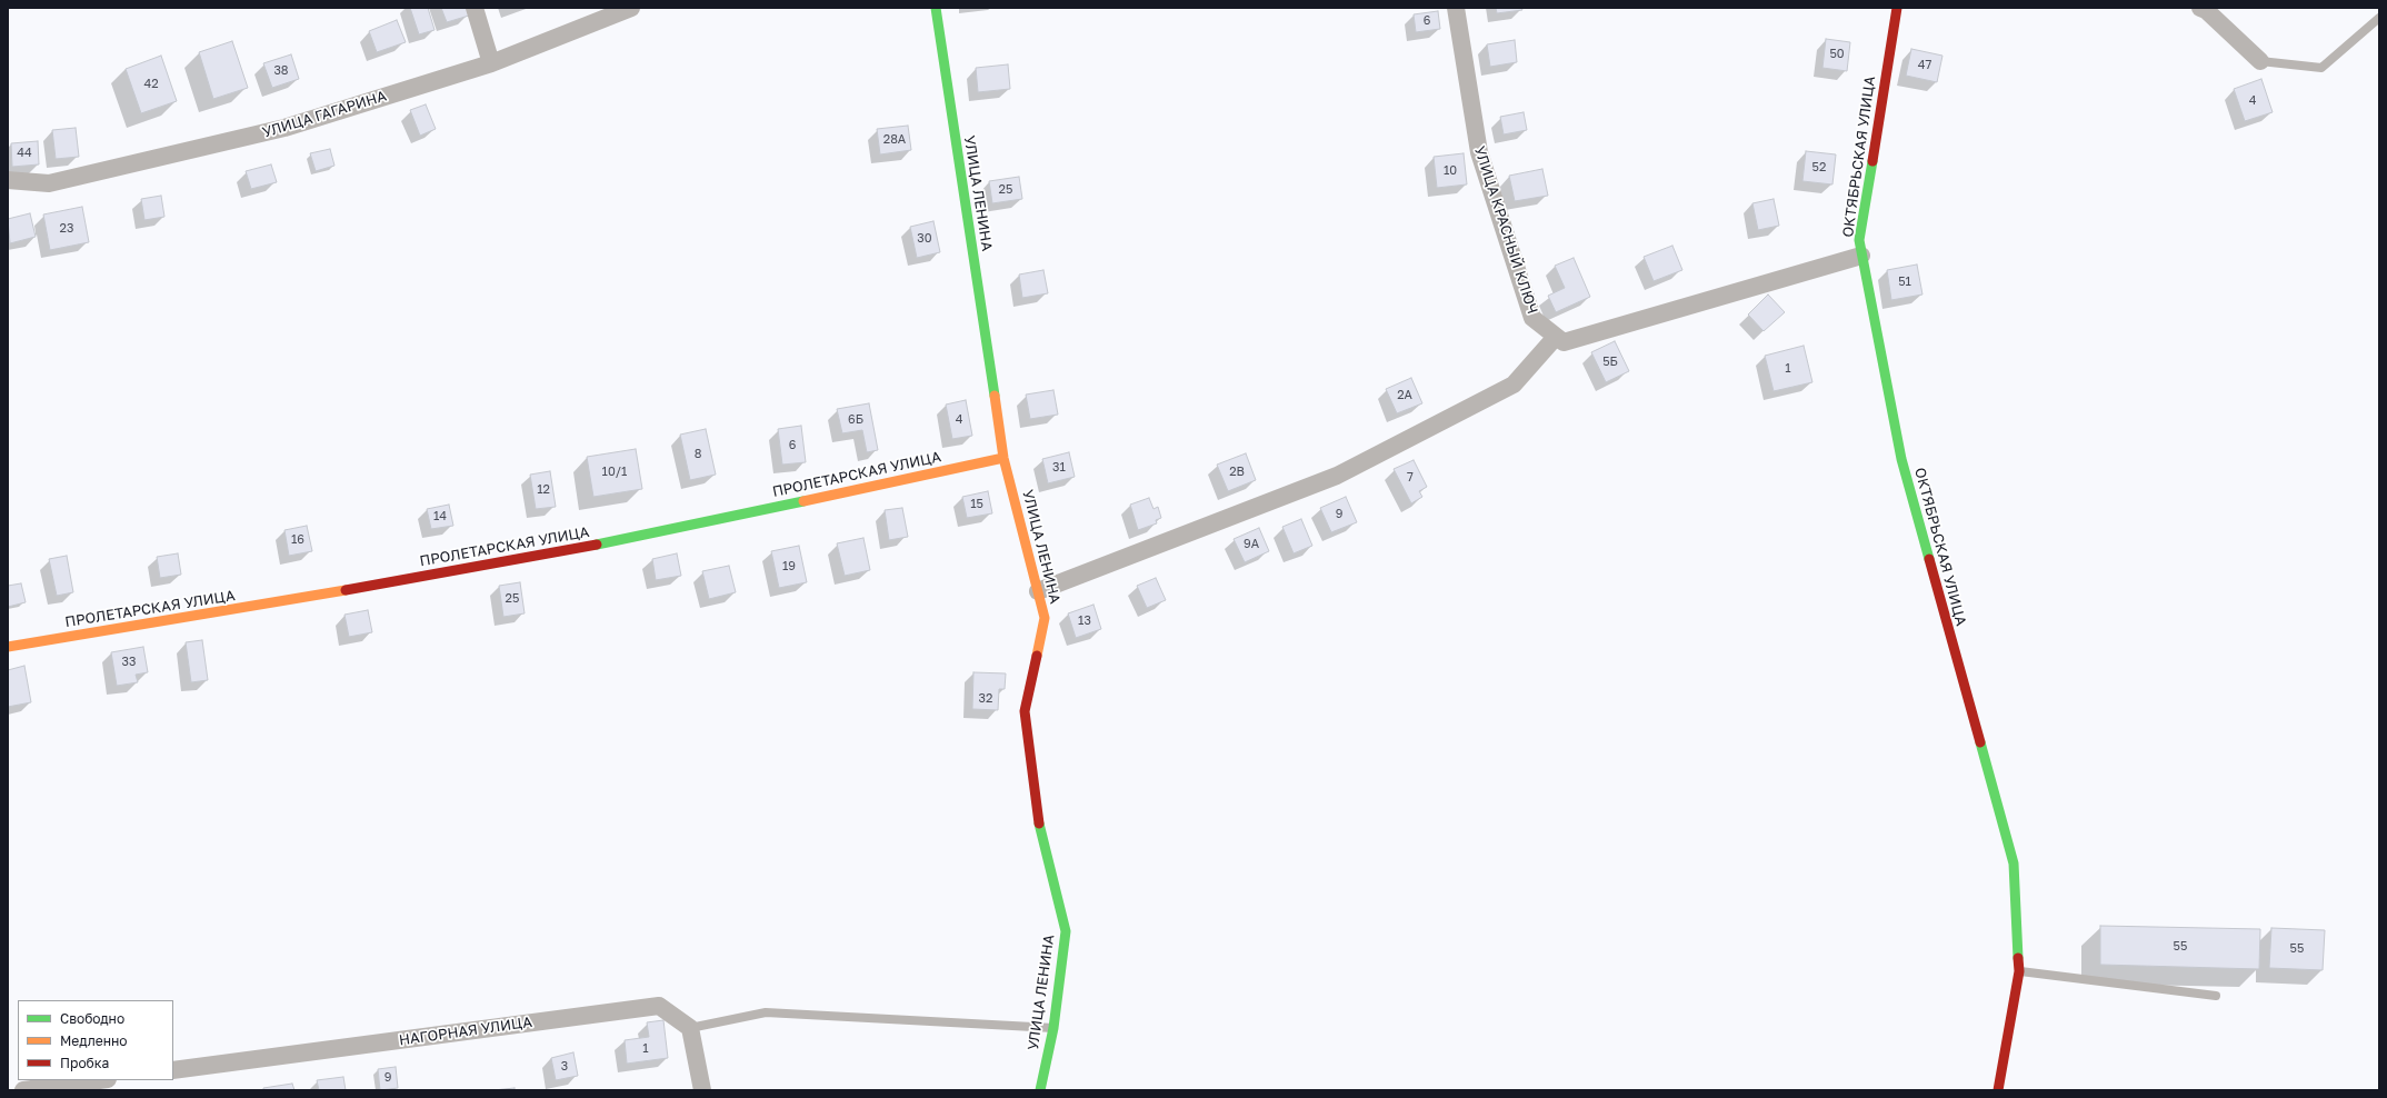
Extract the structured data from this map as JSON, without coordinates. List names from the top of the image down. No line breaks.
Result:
{"streets":{"street":["УЛИЦА ГАГАРИНА","ОКТЯБРЬСКАЯ УЛИЦА","УЛИЦА ЛЕНИНА","УЛИЦА КРАСНЫЙ КЛЮЧ","ПРОЛЕТАРСКАЯ УЛИЦА","НАГОРНАЯ УЛИЦА"]},"crossings":[["УЛИЦА ЛЕНИНА","ПРОЛЕТАРСКАЯ УЛИЦА"]],"house_numbers":["6","50","47","38","42","4","28А","44","52","10","25","23","30","51","5Б","1","2А","6Б","4","6","8","31","10/1","2В","7","12","15","9","14","16","9А","19","25","13","33","32","55","55","1","3","9"],"legend":["Свободно","Медленно","Пробка"]}
